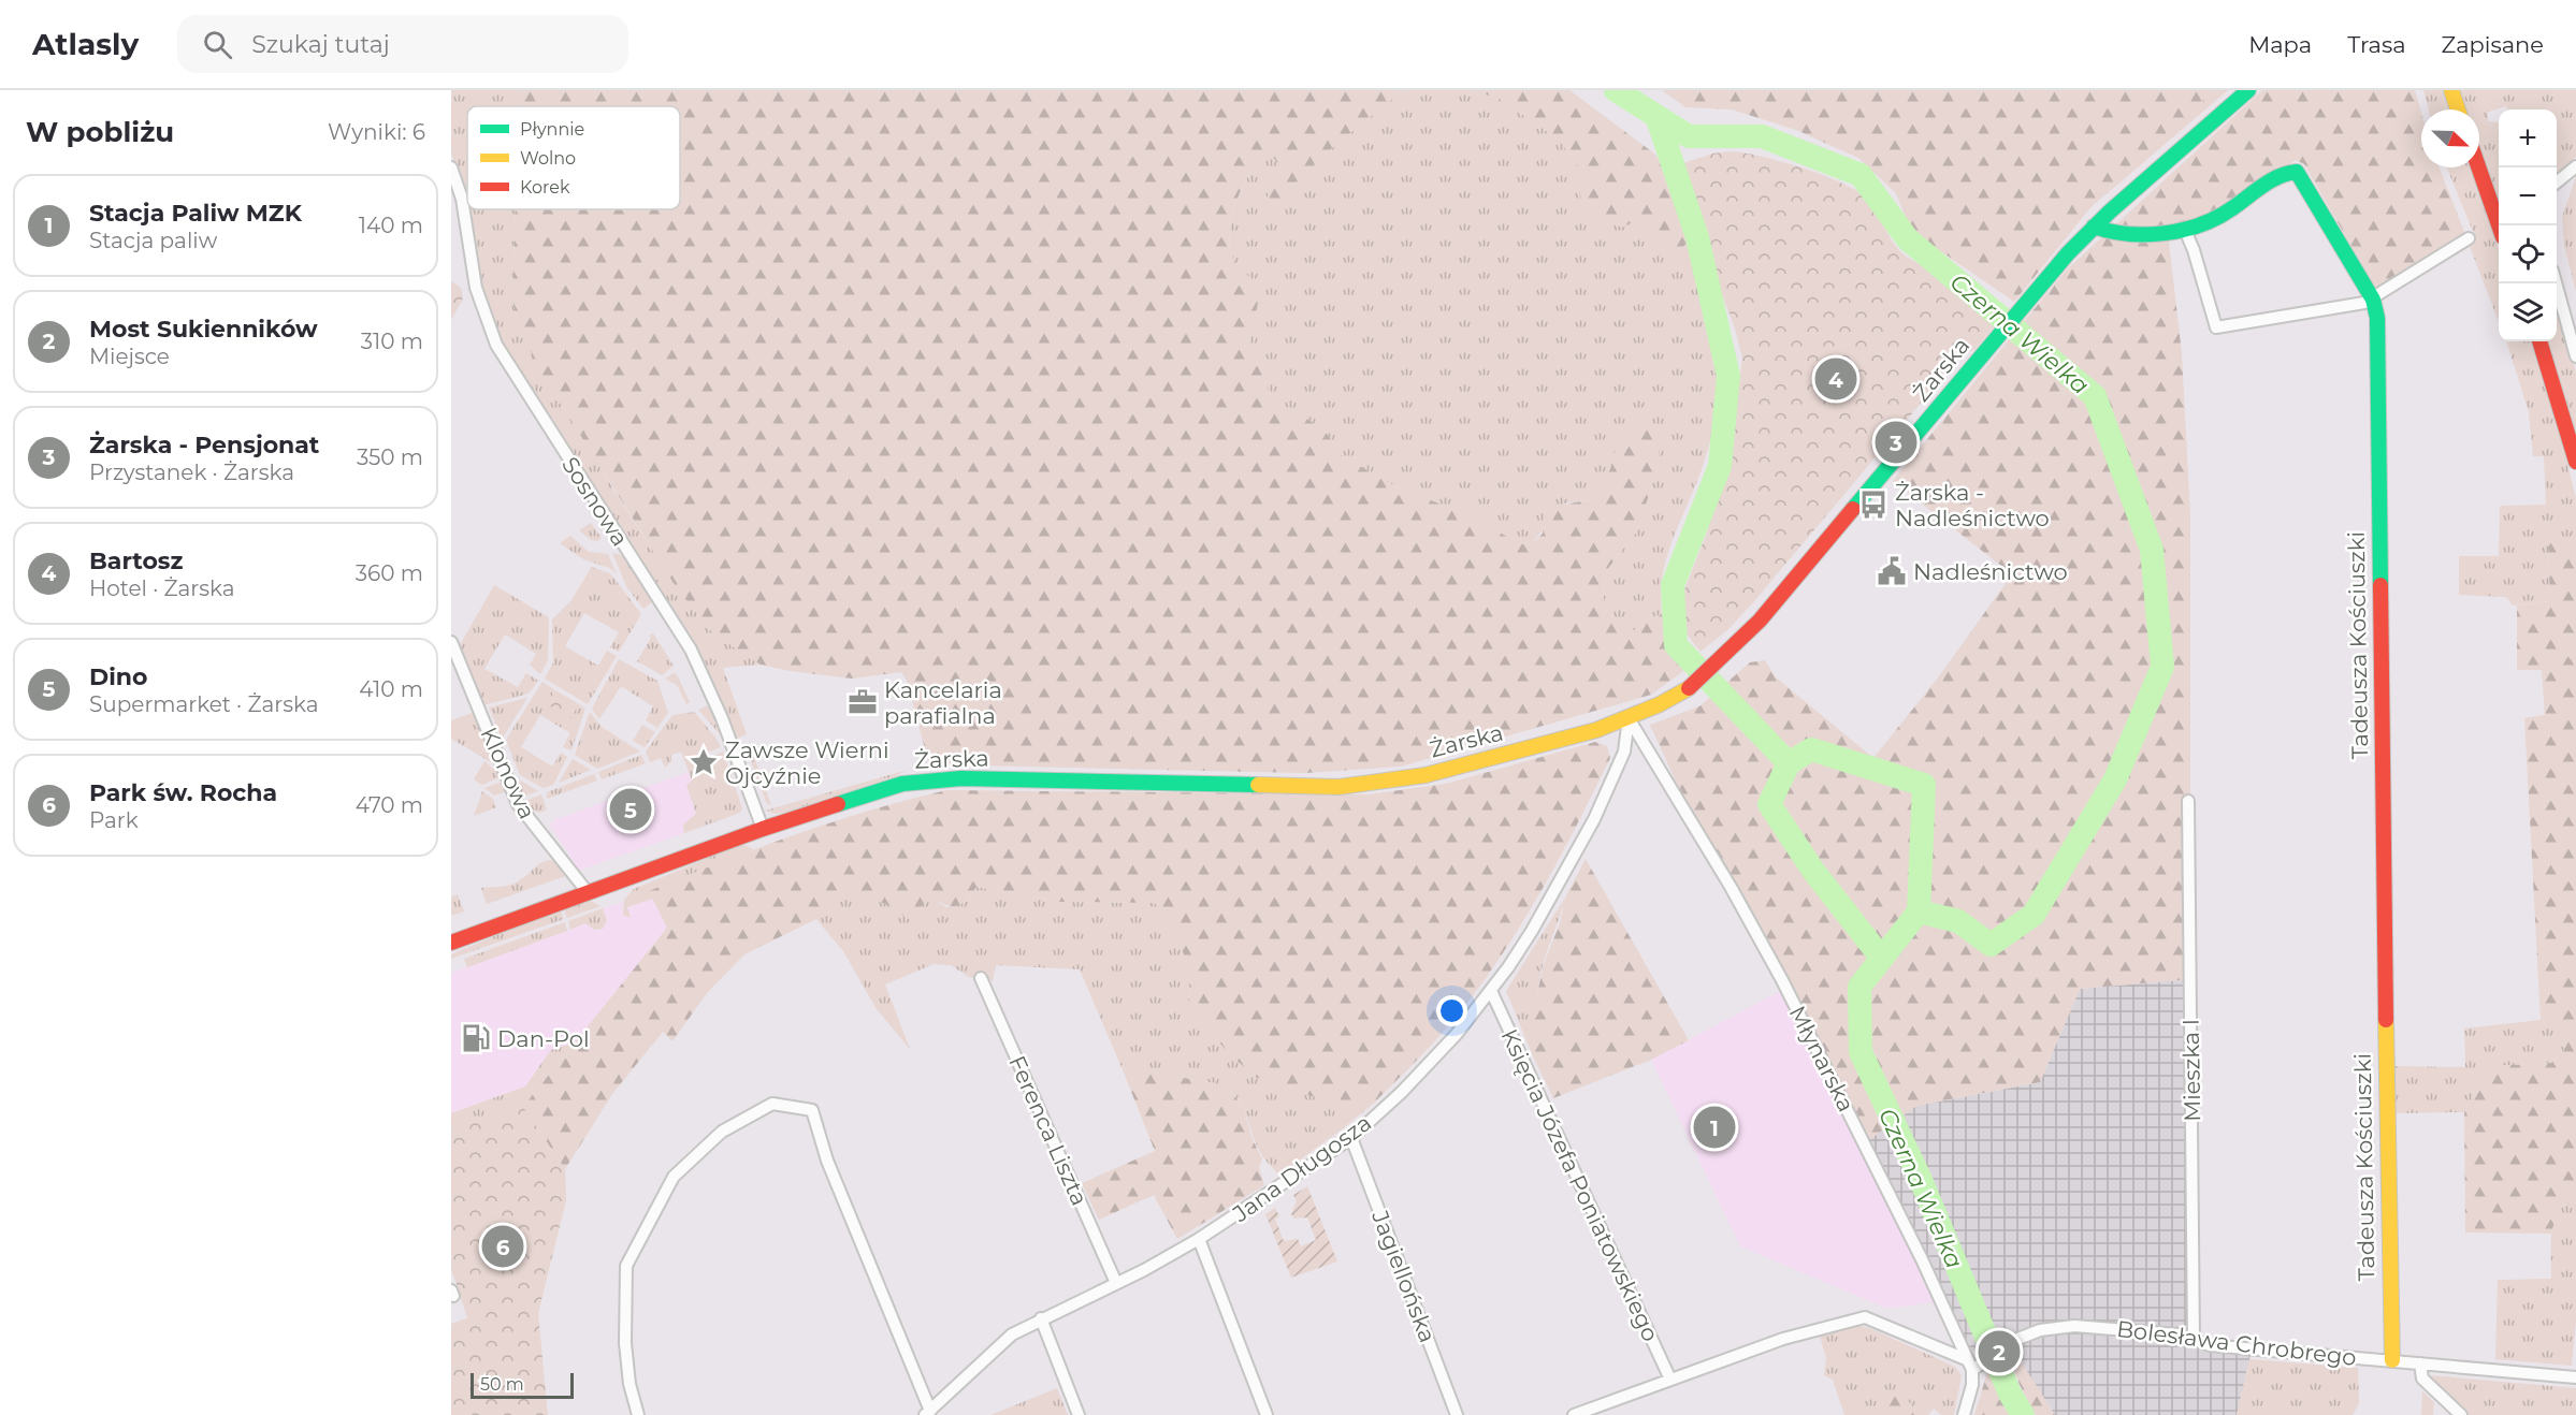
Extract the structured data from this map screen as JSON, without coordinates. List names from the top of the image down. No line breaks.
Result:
{"streets":{"street":["Żarska","Sosnowa","Tadeusza Kościuszki","Klonowa","Młynarska","Mieszka I","Ferenca Liszta","Jana Długosza","Księcia Józefa Poniatowskiego","Jagiellońska","Bolesława Chrobrego"]},"crossings":[["Żarska","Sosnowa"],["Żarska","Tadeusza Kościuszki"],["Żarska","Klonowa"],["Żarska","Młynarska"],["Żarska","Jana Długosza"],["Tadeusza Kościuszki","Bolesława Chrobrego"],["Młynarska","Jana Długosza"],["Młynarska","Bolesława Chrobrego"],["Mieszka I","Bolesława Chrobrego"],["Ferenca Liszta","Jana Długosza"],["Jana Długosza","Księcia Józefa Poniatowskiego"],["Jana Długosza","Jagiellońska"]],"water":["Czerna Wielka"],"places":{"bus stop":["Żarska - Nadleśnictwo"],"public building":["Nadleśnictwo"],"office":["Kancelaria parafialna"],"place":["Zawsze Wierni Ojcyźnie"],"fuel station":["Dan-Pol"]},"legend":["Płynnie","Wolno","Korek"],"scale_bar":"50 m","north":"bottom right","page":{"header":"Atlasly","search":"Szukaj tutaj","nav":["Mapa","Trasa","Zapisane"],"heading":["W pobliżu","Wyniki: 6"],"map_buttons":["+","−"],"list":[{"mark":"1","name":"Stacja Paliw MZK","note":"Stacja paliw","value":"140 m"},{"mark":"2","name":"Most Sukienników","note":"Miejsce","value":"310 m"},{"mark":"3","name":"Żarska - Pensjonat","note":"Przystanek · Żarska","value":"350 m"},{"mark":"4","name":"Bartosz","note":"Hotel · Żarska","value":"360 m"},{"mark":"5","name":"Dino","note":"Supermarket · Żarska","value":"410 m"},{"mark":"6","name":"Park św. Rocha","note":"Park","value":"470 m"}],"pins":["4","3","5","1","6","2"],"scale":"50 m"}}
